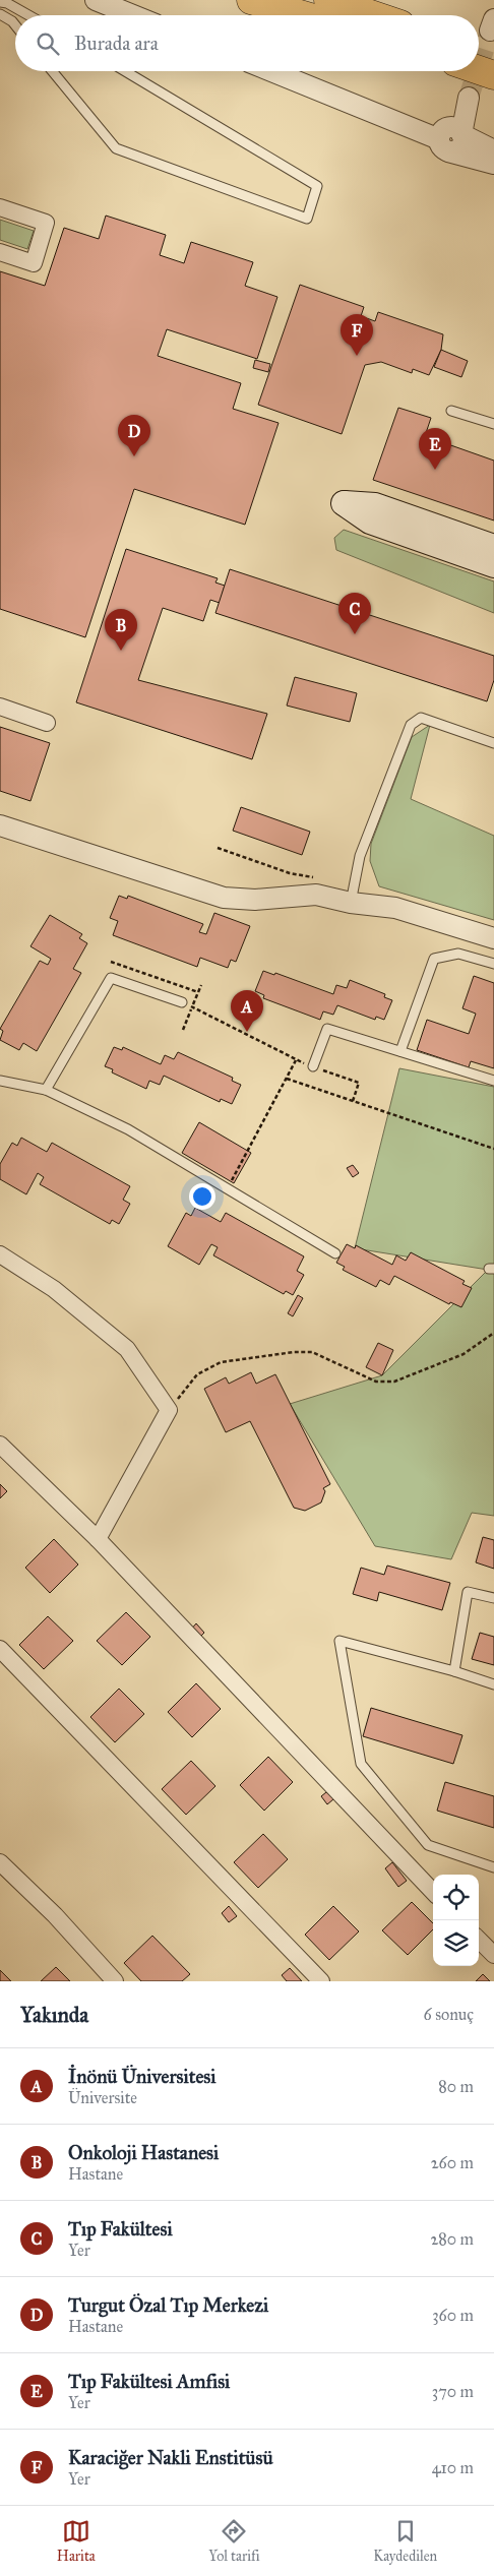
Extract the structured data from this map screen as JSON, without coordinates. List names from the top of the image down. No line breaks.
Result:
{"page":{"search":"Burada ara","pins":["F","D","E","C","B","A"],"heading":["Yakında","6 sonuç"],"list":[{"mark":"A","name":"İnönü Üniversitesi","note":"Üniversite","value":"80 m"},{"mark":"B","name":"Onkoloji Hastanesi","note":"Hastane","value":"260 m"},{"mark":"C","name":"Tıp Fakültesi","note":"Yer","value":"280 m"},{"mark":"D","name":"Turgut Özal Tıp Merkezi","note":"Hastane","value":"360 m"},{"mark":"E","name":"Tıp Fakültesi Amfisi","note":"Yer","value":"370 m"},{"mark":"F","name":"Karaciğer Nakli Enstitüsü","note":"Yer","value":"410 m"}],"nav":["Harita","Yol tarifi","Kaydedilen"]}}
